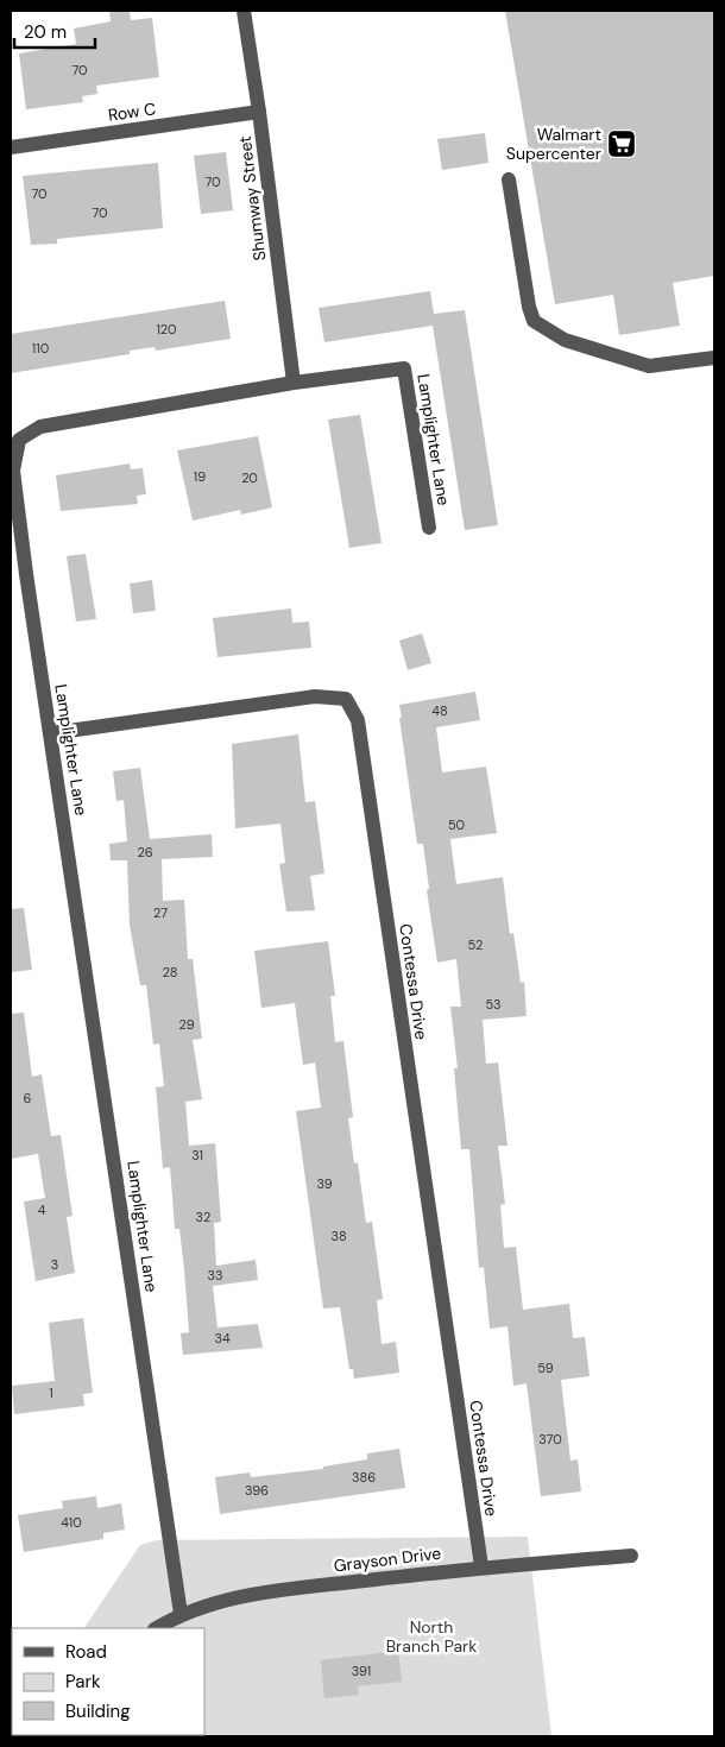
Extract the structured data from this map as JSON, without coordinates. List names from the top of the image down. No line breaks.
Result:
{"streets":{"street":["Row C","Shumway Street","Lamplighter Lane","Contessa Drive","Grayson Drive"]},"crossings":[["Row C","Shumway Street"],["Shumway Street","Lamplighter Lane"],["Lamplighter Lane","Contessa Drive"],["Lamplighter Lane","Grayson Drive"],["Contessa Drive","Grayson Drive"]],"parks":["North Branch Park"],"places":{"supermarket":["Walmart Supercenter"]},"house_numbers":["70","70","70","70","120","110","19","20","48","50","26","27","52","28","53","29","6","31","39","4","32","38","3","33","34","59","1","370","386","396","410","391"],"legend":["Road","Park","Building"],"scale_bar":"20 m"}
